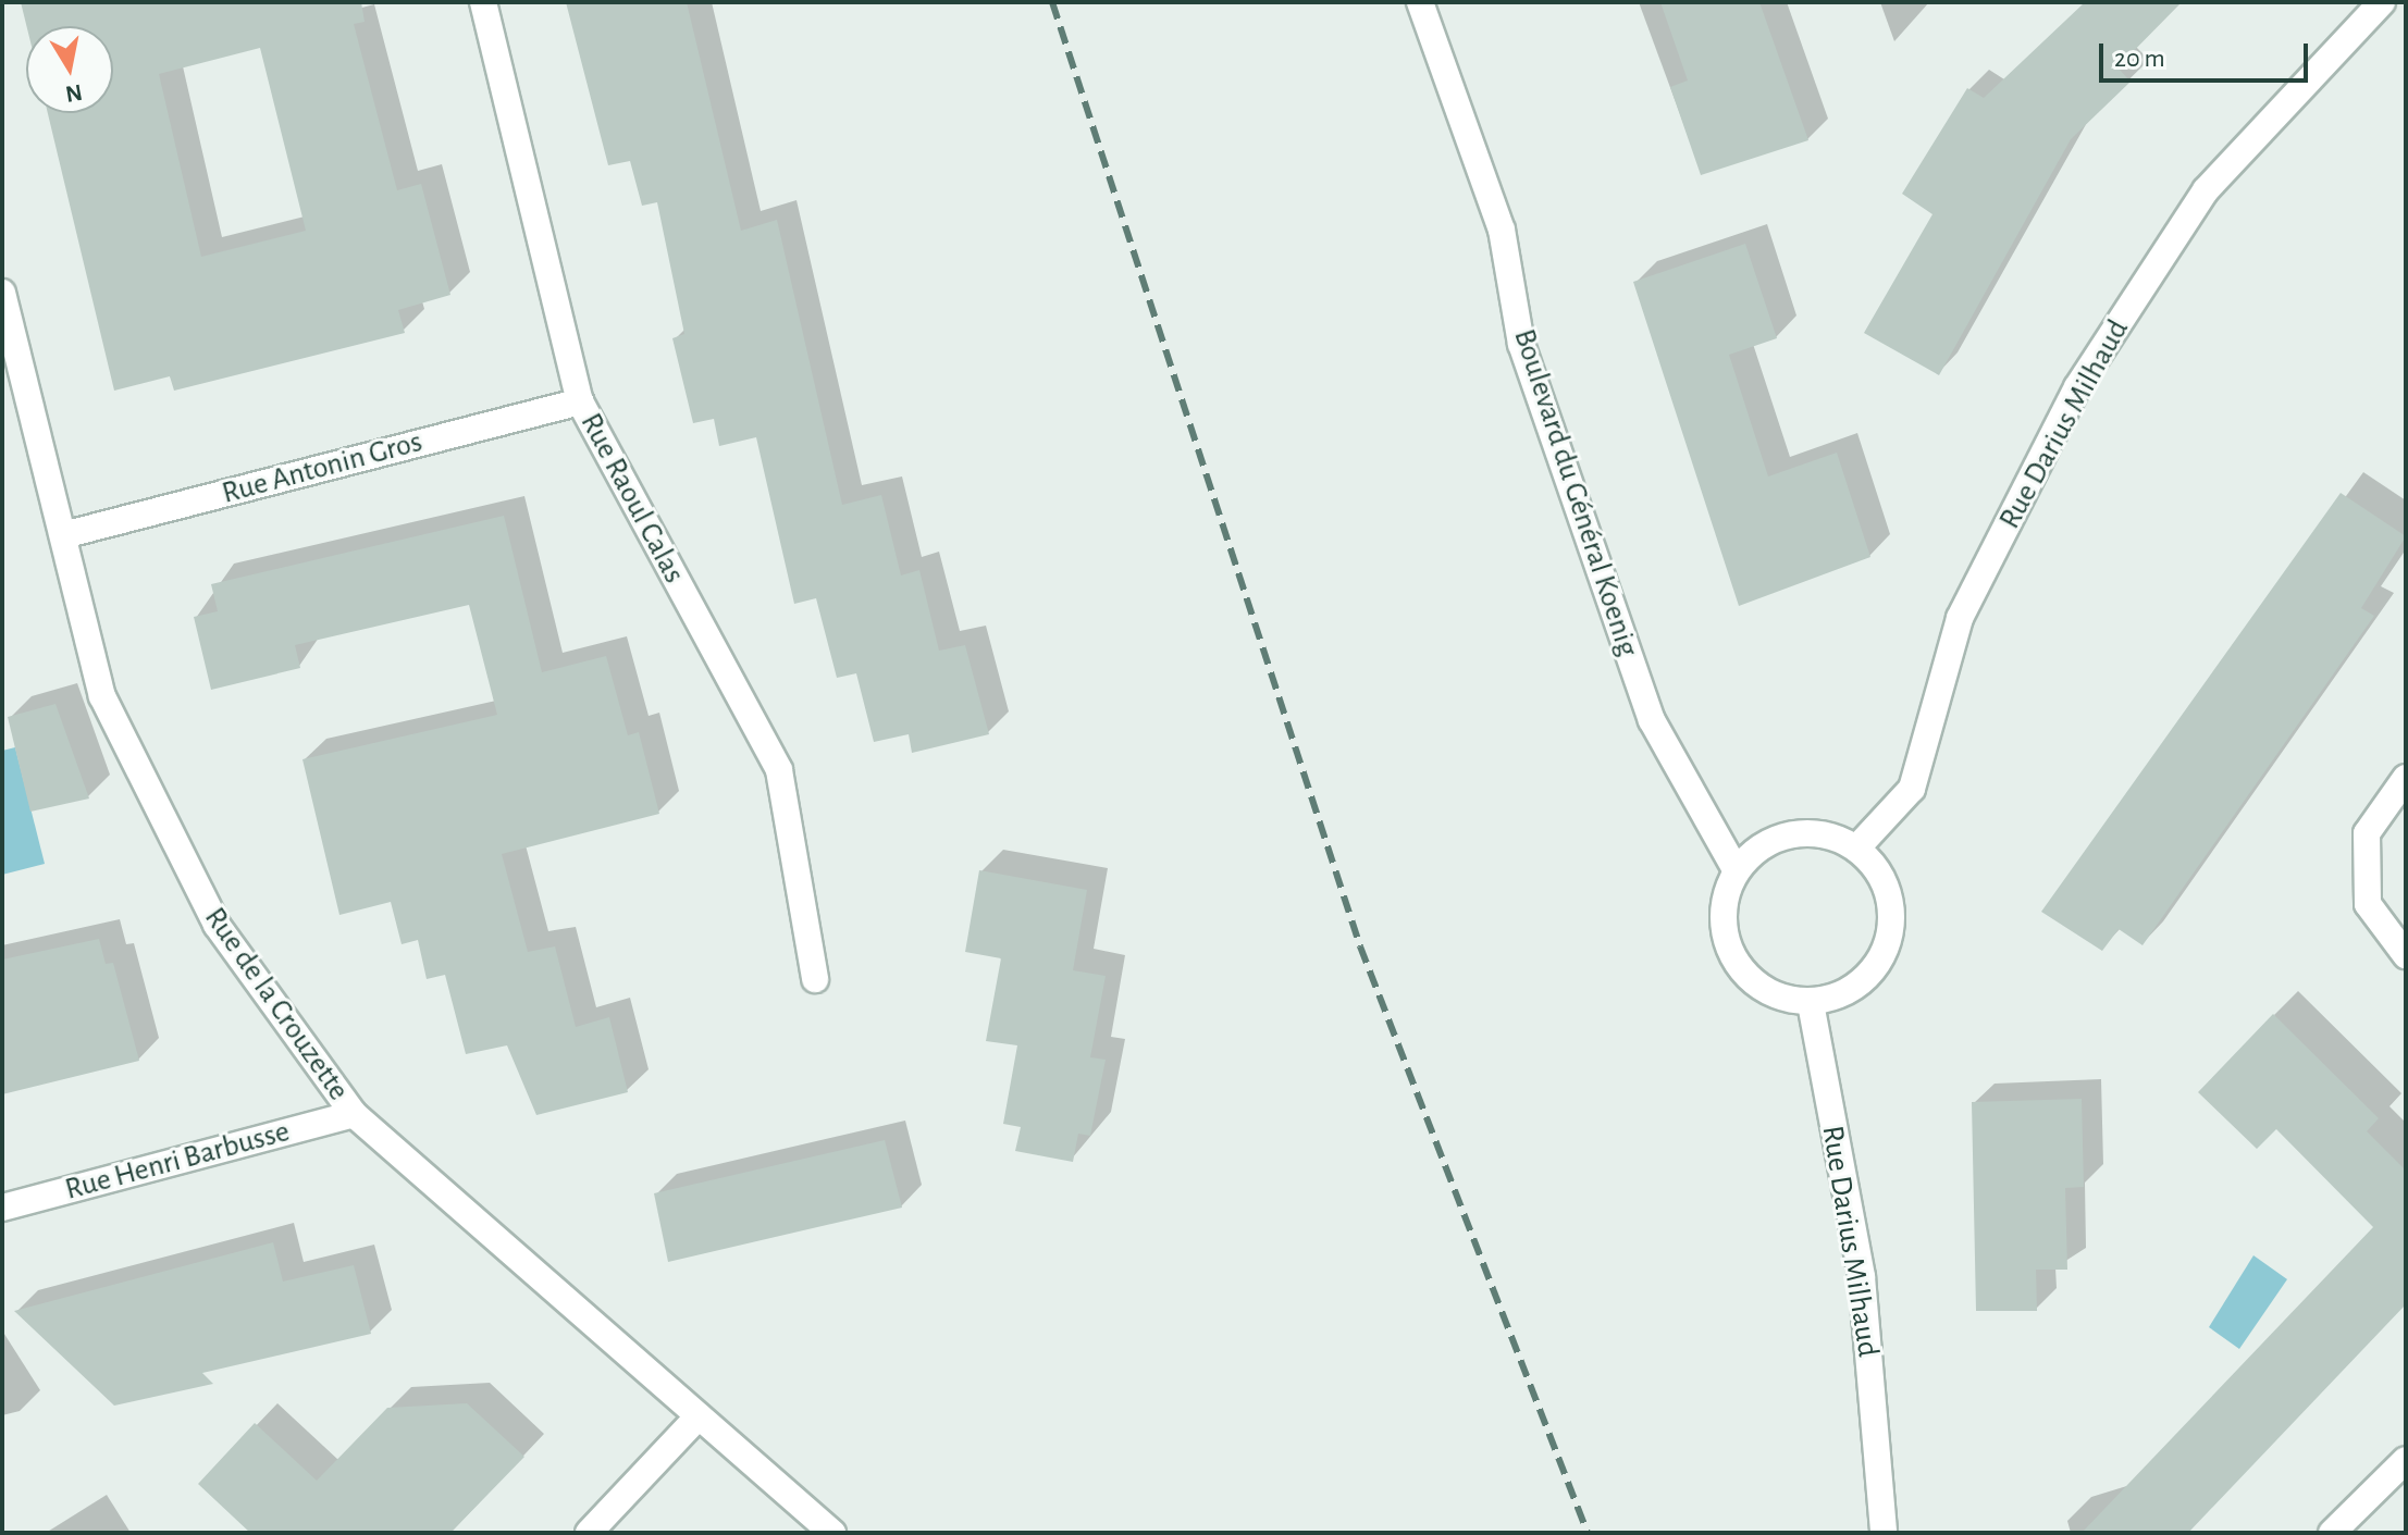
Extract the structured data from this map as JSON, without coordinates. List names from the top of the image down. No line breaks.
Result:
{"streets":{"street":["Rue Darius Milhaud","Rue Antonin Gros","Boulevard du Général Koenig","Rue Raoul Calas","Rue de la Crouzette","Rue Henri Barbusse"]},"crossings":[["Rue Darius Milhaud","Boulevard du Général Koenig"],["Rue Antonin Gros","Rue Raoul Calas"],["Rue Antonin Gros","Rue de la Crouzette"],["Rue de la Crouzette","Rue Henri Barbusse"]],"scale_bar":"20 m","north":"bottom"}
